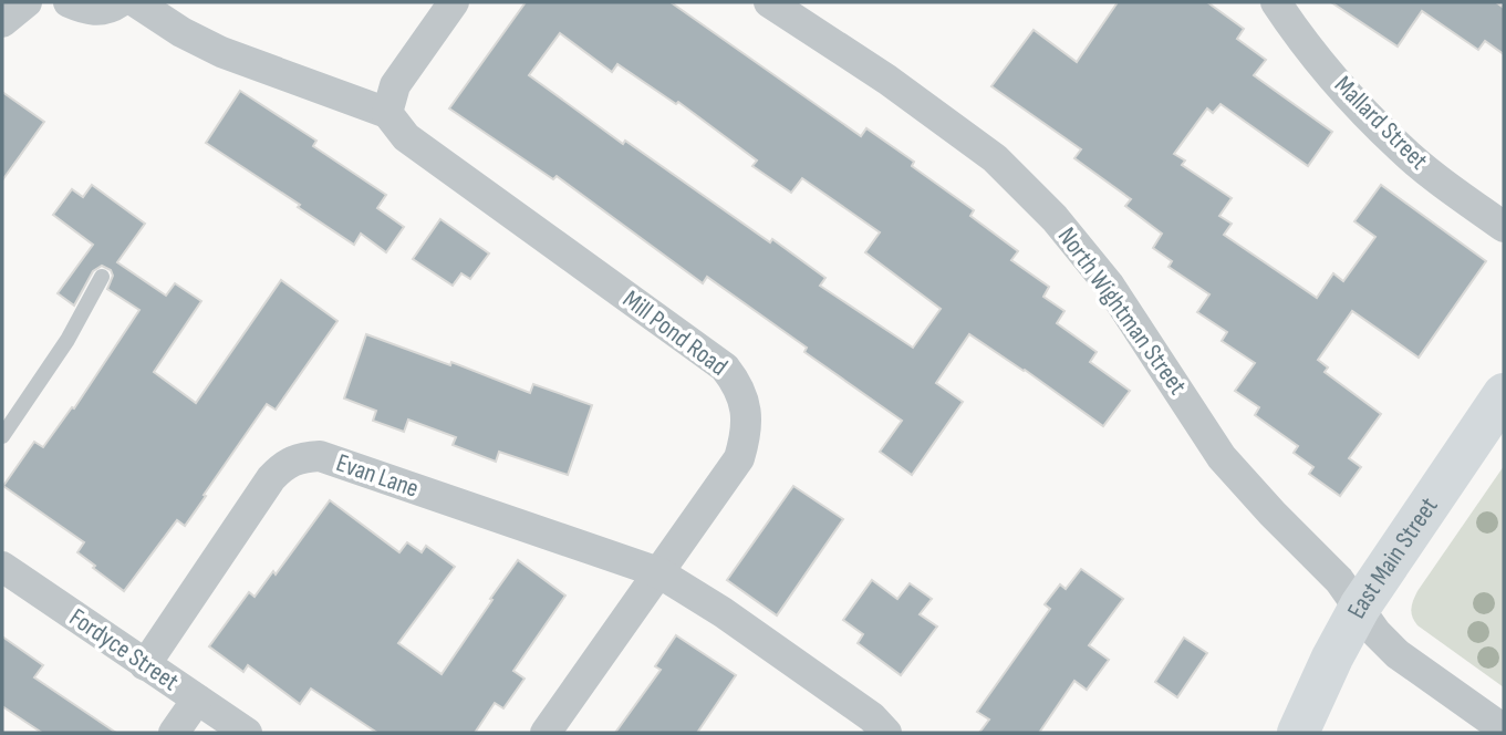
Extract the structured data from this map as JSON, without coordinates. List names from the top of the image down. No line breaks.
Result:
{"streets":{"street":["Mallard Street","North Wightman Street","Mill Pond Road","Evan Lane","East Main Street","Fordyce Street"]},"crossings":[["North Wightman Street","East Main Street"],["Mill Pond Road","Evan Lane"],["Evan Lane","Fordyce Street"]]}
